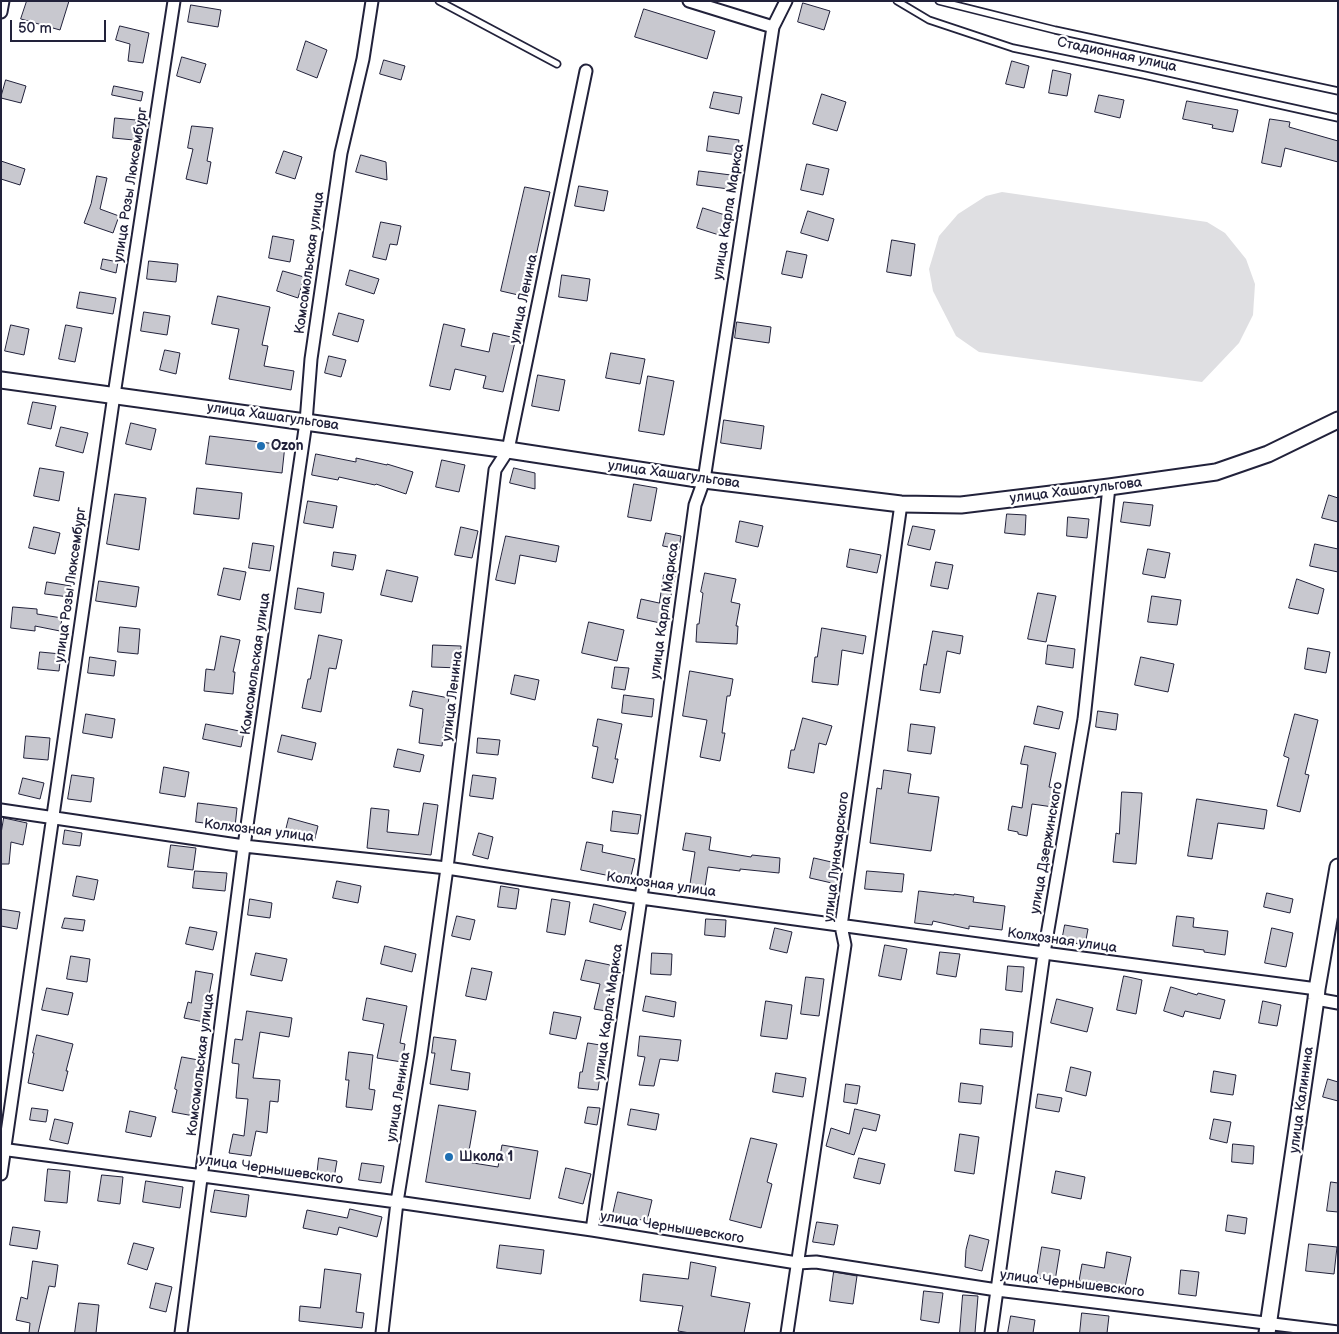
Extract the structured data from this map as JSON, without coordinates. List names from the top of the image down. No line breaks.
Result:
{"streets":{"main road":["улица Хашагульгова","улица Калинина"],"street":["улица Розы Люксембург","улица Карла Маркса","Комсомольская улица","улица Ленина","Колхозная улица","улица Дзержинского","улица Луначарского","улица Чернышевского"],"lane":["Стадионная улица"]},"crossings":[["улица Розы Люксембург","улица Хашагульгова"],["улица Розы Люксембург","Колхозная улица"],["улица Розы Люксембург","улица Чернышевского"],["улица Карла Маркса","улица Хашагульгова"],["улица Карла Маркса","Колхозная улица"],["улица Карла Маркса","улица Чернышевского"],["Комсомольская улица","улица Хашагульгова"],["Комсомольская улица","Колхозная улица"],["Комсомольская улица","улица Чернышевского"],["улица Ленина","улица Хашагульгова"],["улица Ленина","Колхозная улица"],["улица Ленина","улица Чернышевского"],["улица Хашагульгова","улица Дзержинского"],["улица Хашагульгова","улица Луначарского"],["Колхозная улица","улица Дзержинского"],["Колхозная улица","улица Луначарского"],["Колхозная улица","улица Калинина"],["улица Дзержинского","улица Чернышевского"],["улица Луначарского","улица Чернышевского"],["улица Калинина","улица Чернышевского"]],"places":["Ozon","Школа 1"],"scale_bar":"50 m"}
